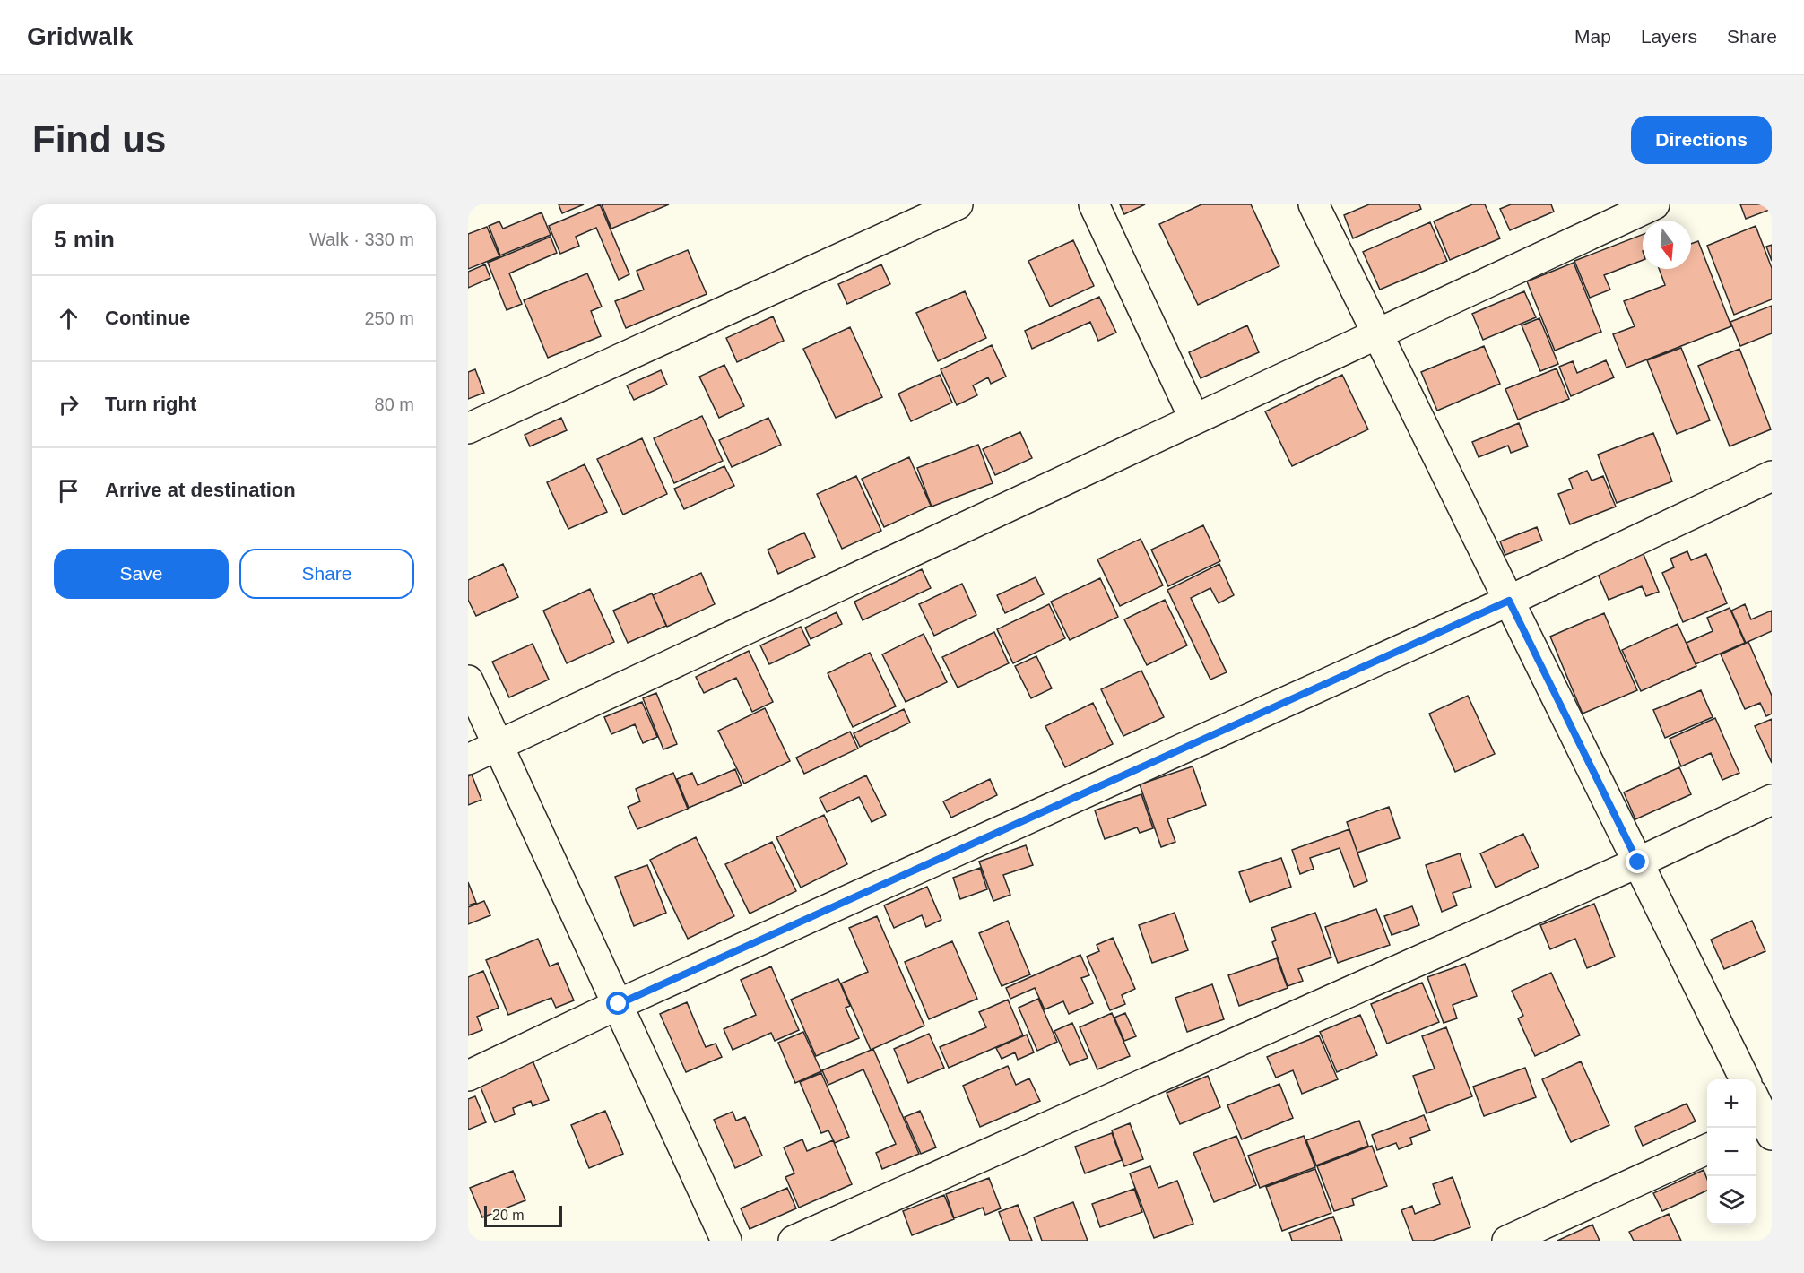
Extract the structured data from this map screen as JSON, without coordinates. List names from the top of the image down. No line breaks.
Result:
{"scale_bar":"20 m","north":"bottom","page":{"header":"Gridwalk","nav":["Map","Layers","Share"],"buttons":["Directions",["Save","Share"]],"title":"Find us","heading":["5 min","Walk · 330 m"],"list":[["Continue","250 m"],["Turn right","80 m"],"Arrive at destination"],"map_buttons":["+","−"],"scale":"20 m"}}
